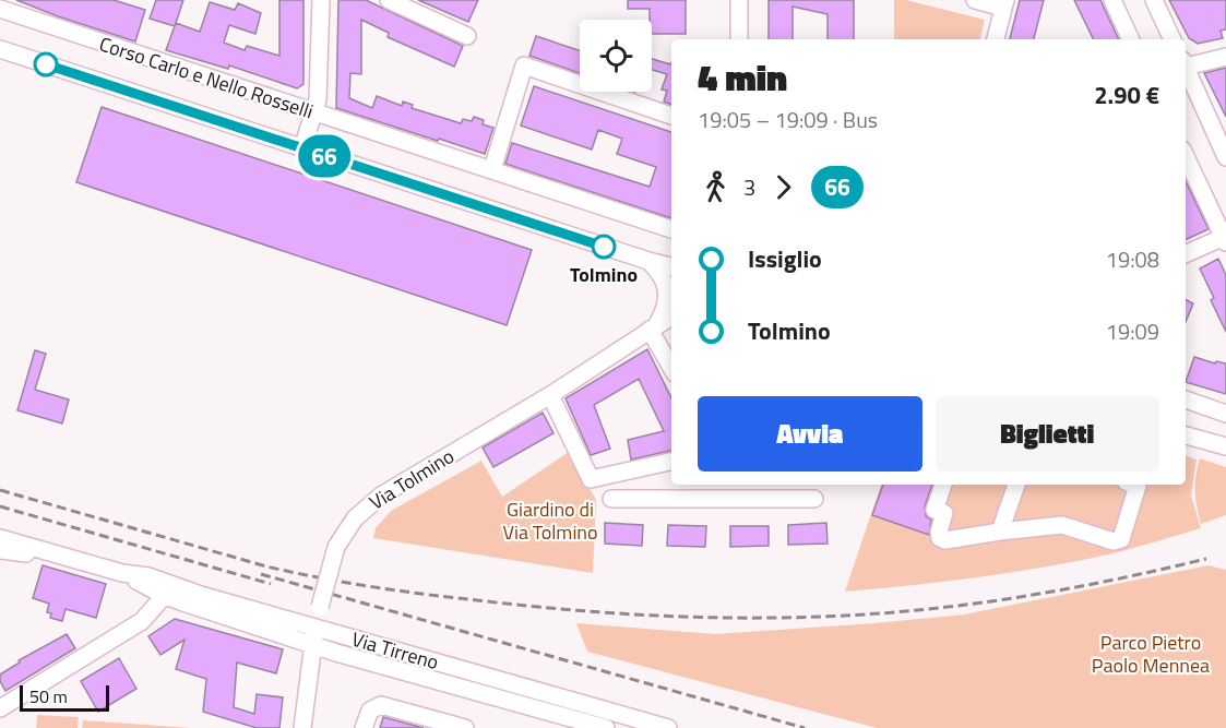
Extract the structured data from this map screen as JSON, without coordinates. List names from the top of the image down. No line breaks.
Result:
{"streets":{"street":["Corso Carlo e Nello Rosselli","Via Tolmino","Via Tirreno"]},"crossings":[["Via Tolmino","Via Tirreno"]],"parks":["Giardino di Via Tolmino","Parco Pietro Paolo Mennea"],"places":["Tolmino"],"lines":["bus line 66"],"scale_bar":"50 m","page":{"on_map":"66","heading":["4 min","19:05 – 19:09 · Bus","2.90 €"],"legs":["3","66"],"list":[{"name":"Issiglio","value":"19:08"},{"name":"Tolmino","value":"19:09"}],"buttons":["Avvia","Biglietti"],"scale":"50 m"}}
